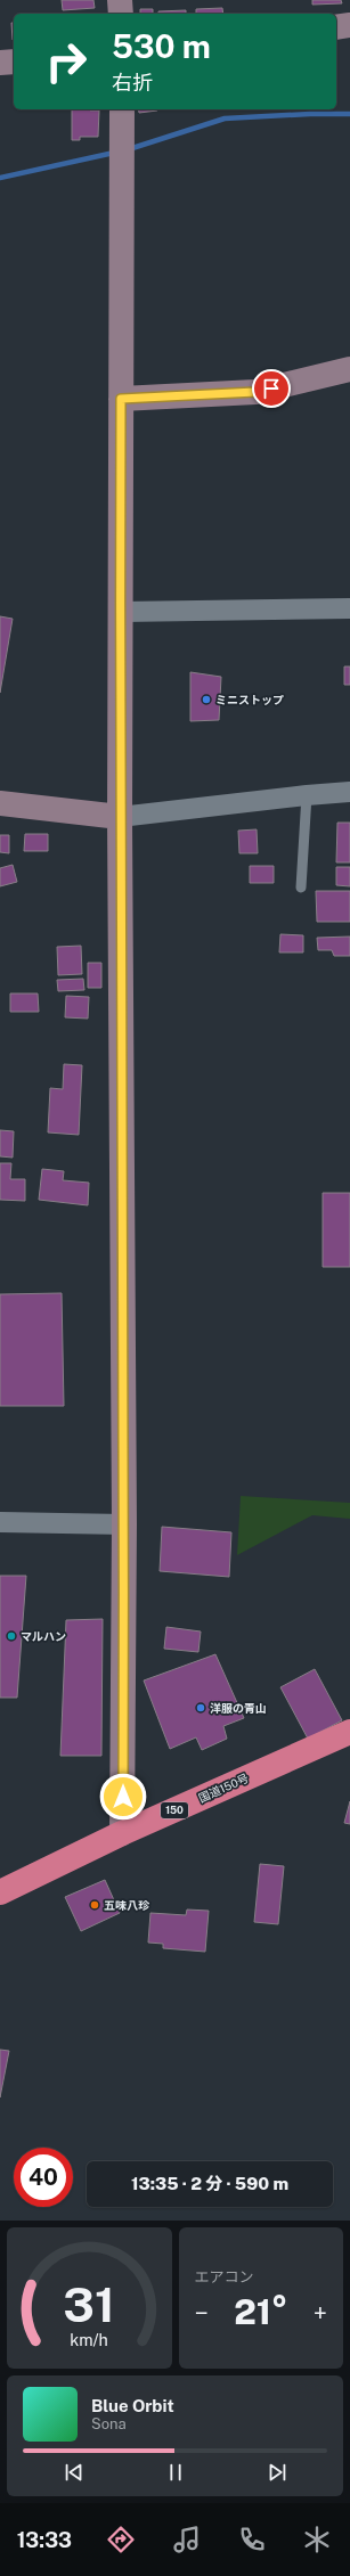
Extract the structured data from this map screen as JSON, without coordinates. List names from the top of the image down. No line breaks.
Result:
{"streets":{"highway":["国道150号","150"]},"places":["ミニストップ","マルハン","洋服の青山","五味八珍"],"page":{"turn":["530 m","右折"],"limit":"40","trip":"13:35 · 2 分 · 590 m","tile":"エアコン","heat":["−","21°","+"],"song":["Blue Orbit","Sona"],"tabs":"13:33","gauge":["31","km/h"]}}
